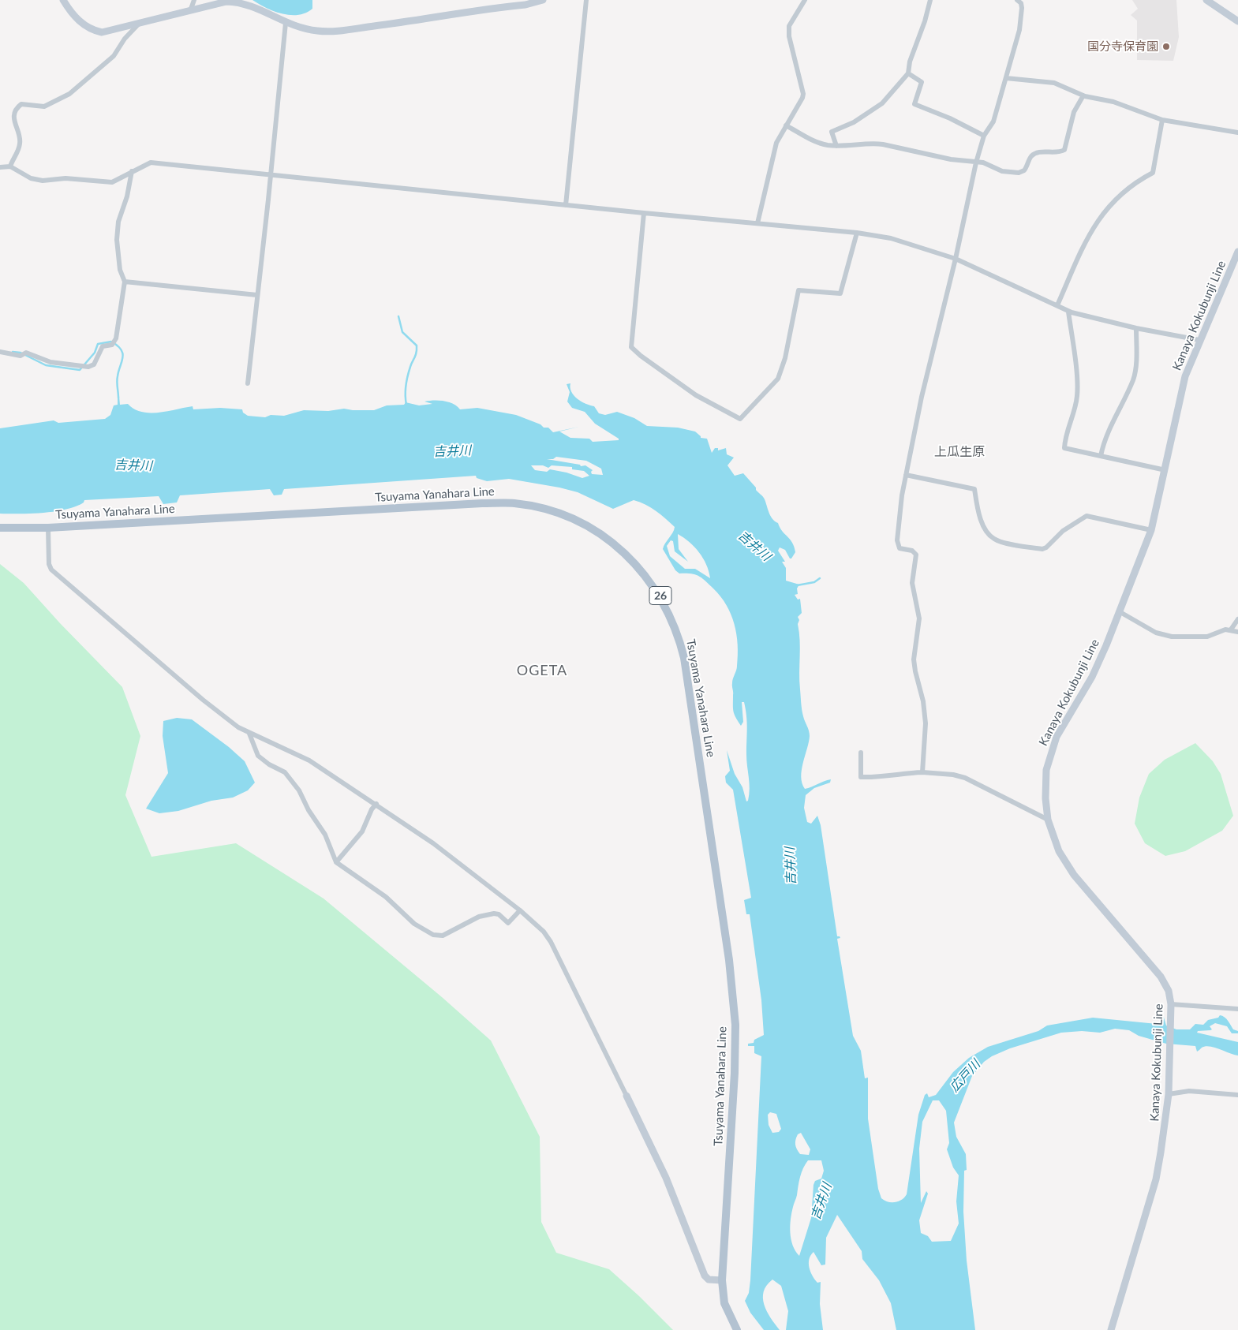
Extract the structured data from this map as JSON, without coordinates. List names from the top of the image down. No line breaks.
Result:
{"streets":{"main road":["Kanaya Kokubunji Line","Tsuyama Yanahara Line","26"]},"districts":["上瓜生原","OGETA"],"water":["吉井川","広戸川"],"places":["国分寺保育園"]}
